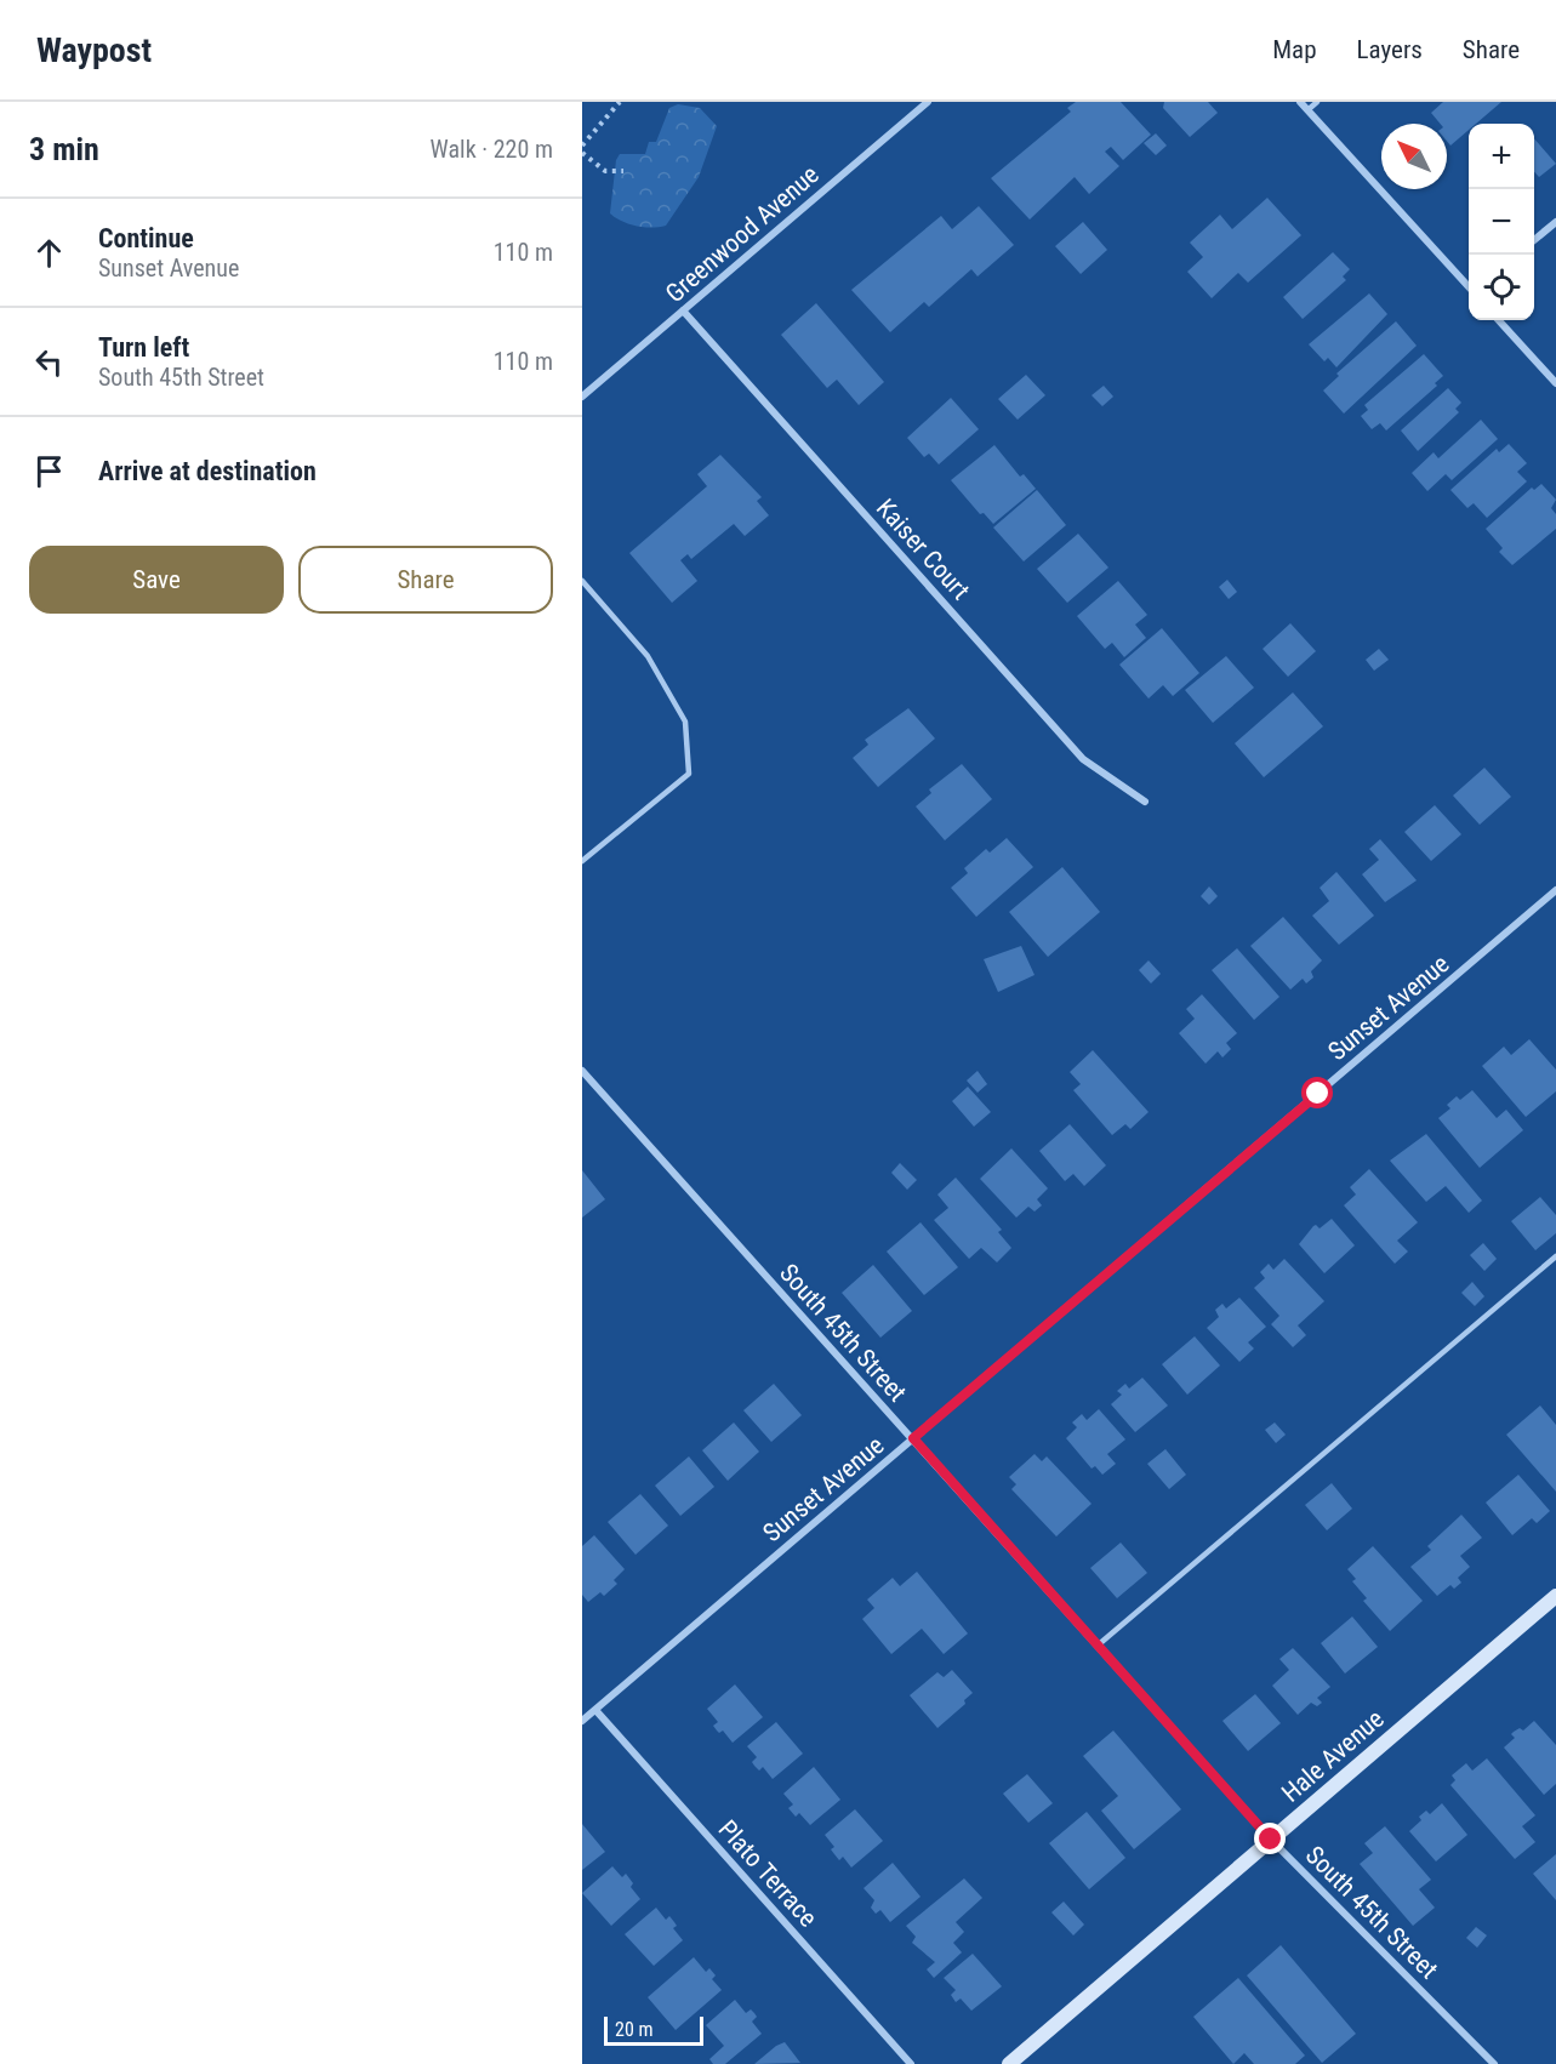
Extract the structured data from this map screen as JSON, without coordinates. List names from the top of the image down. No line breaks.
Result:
{"streets":{"street":["Greenwood Avenue","Kaiser Court","Sunset Avenue","South 45th Street","Hale Avenue","Plato Terrace"]},"crossings":[["Greenwood Avenue","Kaiser Court"],["Sunset Avenue","South 45th Street"],["Sunset Avenue","Plato Terrace"],["South 45th Street","Hale Avenue"]],"scale_bar":"20 m","north":"top left","page":{"header":"Waypost","nav":["Map","Layers","Share"],"heading":["3 min","Walk · 220 m"],"map_buttons":["+","−"],"list":[["Continue","Sunset Avenue","110 m"],["Turn left","South 45th Street","110 m"],"Arrive at destination"],"buttons":["Save","Share"],"scale":"20 m"}}
